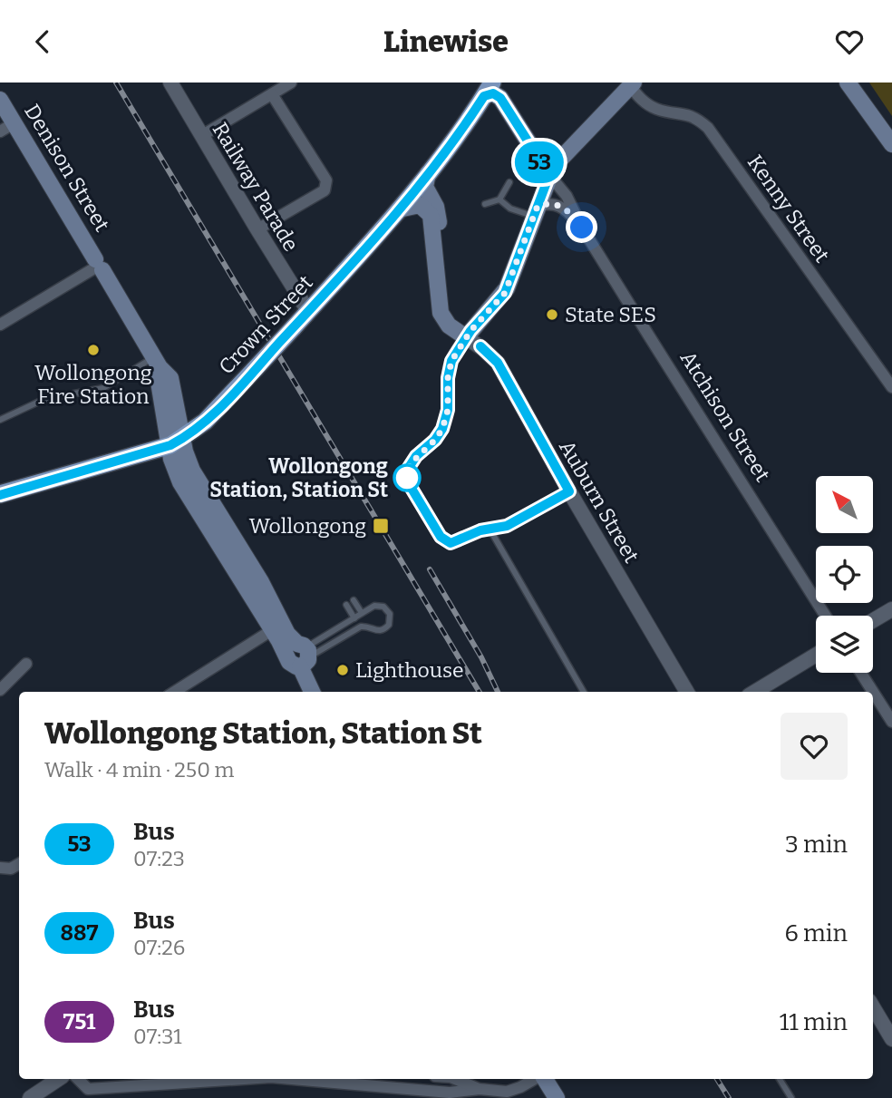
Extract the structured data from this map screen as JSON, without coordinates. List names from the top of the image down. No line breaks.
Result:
{"streets":{"main road":["Denison Street","Crown Street","Atchison Street"],"street":["Railway Parade","Kenny Street","Auburn Street"]},"crossings":[["Denison Street","Crown Street"],["Railway Parade","Crown Street"],["Crown Street","Atchison Street"]],"places":{"other":["State SES","Wollongong Fire Station","Wollongong Station, Station St","Lighthouse"],"transit":["Wollongong"]},"lines":["bus line 53"],"north":"top left","page":{"header":"Linewise","on_map":"53","heading":["Wollongong Station, Station St","Walk · 4 min · 250 m"],"list":[{"mark":"53","name":"Bus","note":"07:23","value":"3 min"},{"mark":"887","name":"Bus","note":"07:26","value":"6 min"},{"mark":"751","name":"Bus","note":"07:31","value":"11 min"}]}}
